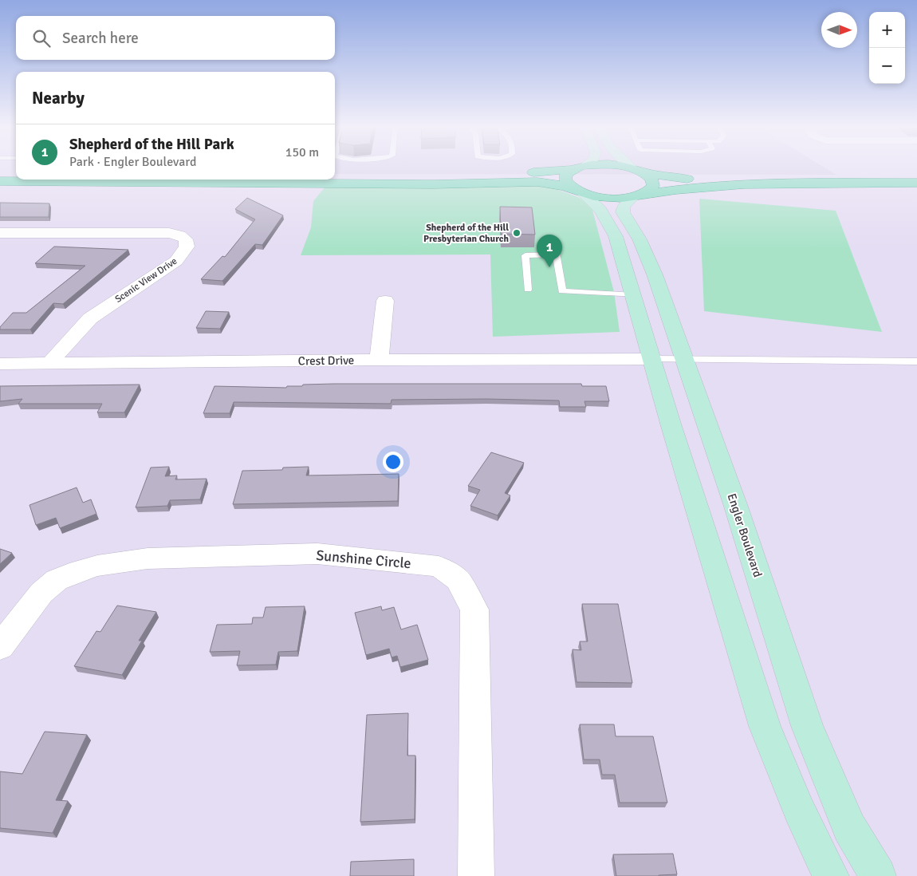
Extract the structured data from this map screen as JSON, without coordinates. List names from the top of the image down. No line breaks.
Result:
{"streets":{"main road":["Engler Boulevard"],"street":["Scenic View Drive","Crest Drive","Sunshine Circle"]},"crossings":[["Scenic View Drive","Crest Drive"]],"places":["Shepherd of the Hill Presbyterian Church"],"north":"right","page":{"map_buttons":["+","−"],"search":"Search here","heading":"Nearby","list":[{"mark":"1","name":"Shepherd of the Hill Park","note":"Park · Engler Boulevard","value":"150 m"}],"pins":"1"}}
